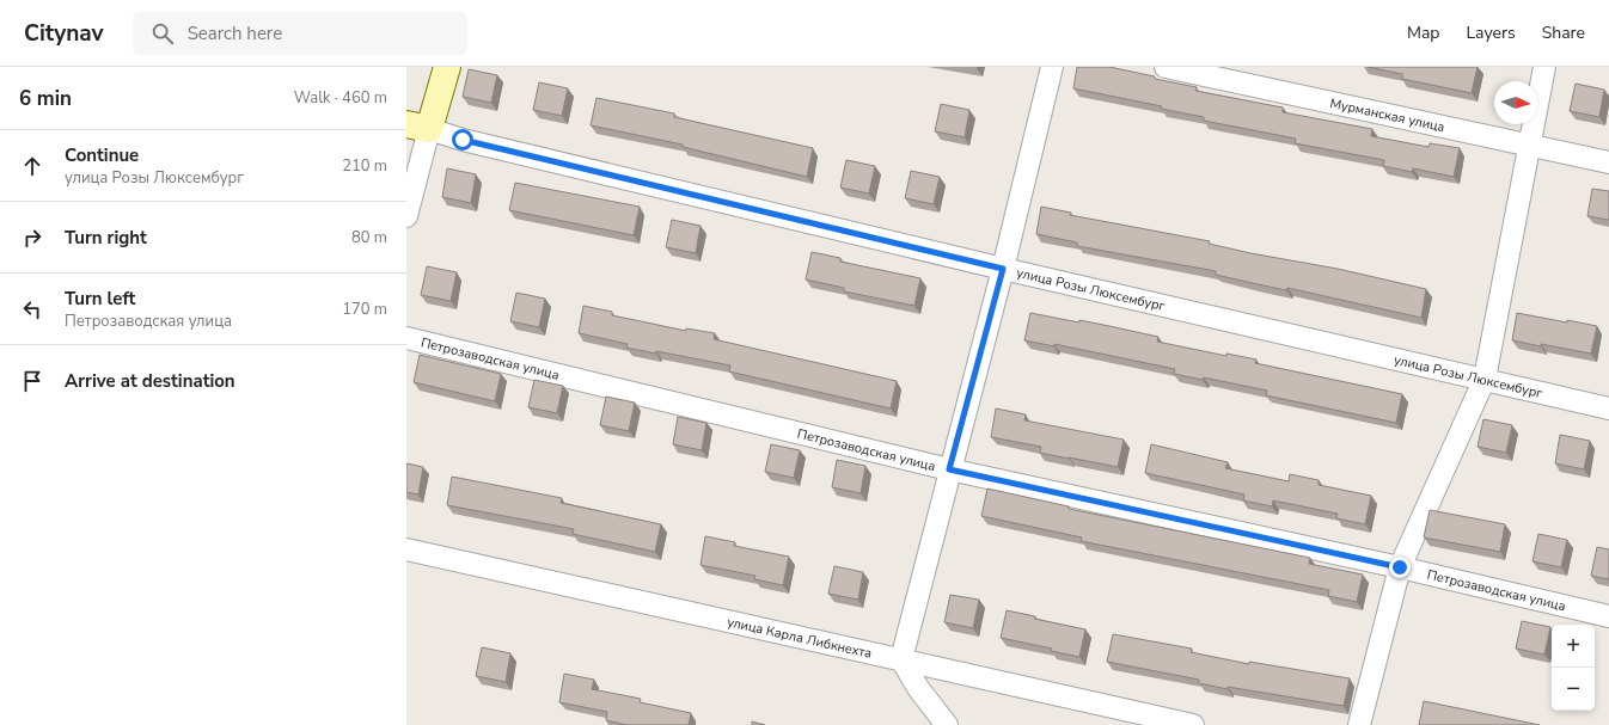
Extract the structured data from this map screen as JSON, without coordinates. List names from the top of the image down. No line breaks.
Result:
{"streets":{"street":["Мурманская улица","улица Розы Люксембург","Петрозаводская улица","улица Карла Либкнехта"]},"north":"right","page":{"header":"Citynav","search":"Search here","nav":["Map","Layers","Share"],"heading":["6 min","Walk · 460 m"],"list":[["Continue","улица Розы Люксембург","210 m"],["Turn right","80 m"],["Turn left","Петрозаводская улица","170 m"],"Arrive at destination"],"map_buttons":["+","−"]}}
